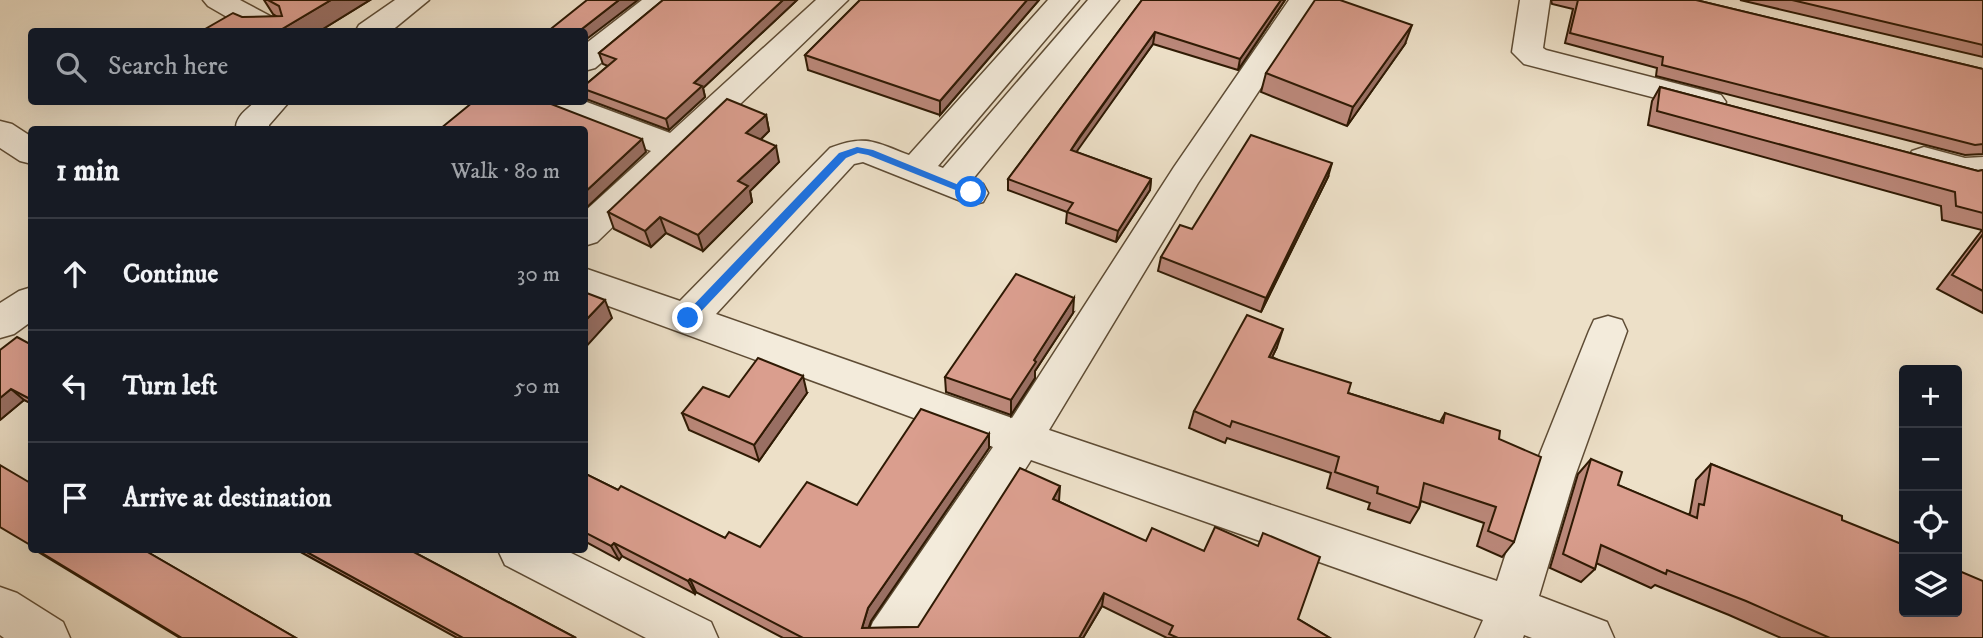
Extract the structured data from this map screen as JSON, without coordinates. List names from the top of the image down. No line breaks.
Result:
{"page":{"search":"Search here","heading":["1 min","Walk · 80 m"],"list":[["Continue","30 m"],["Turn left","50 m"],"Arrive at destination"],"map_buttons":["+","−"]}}
